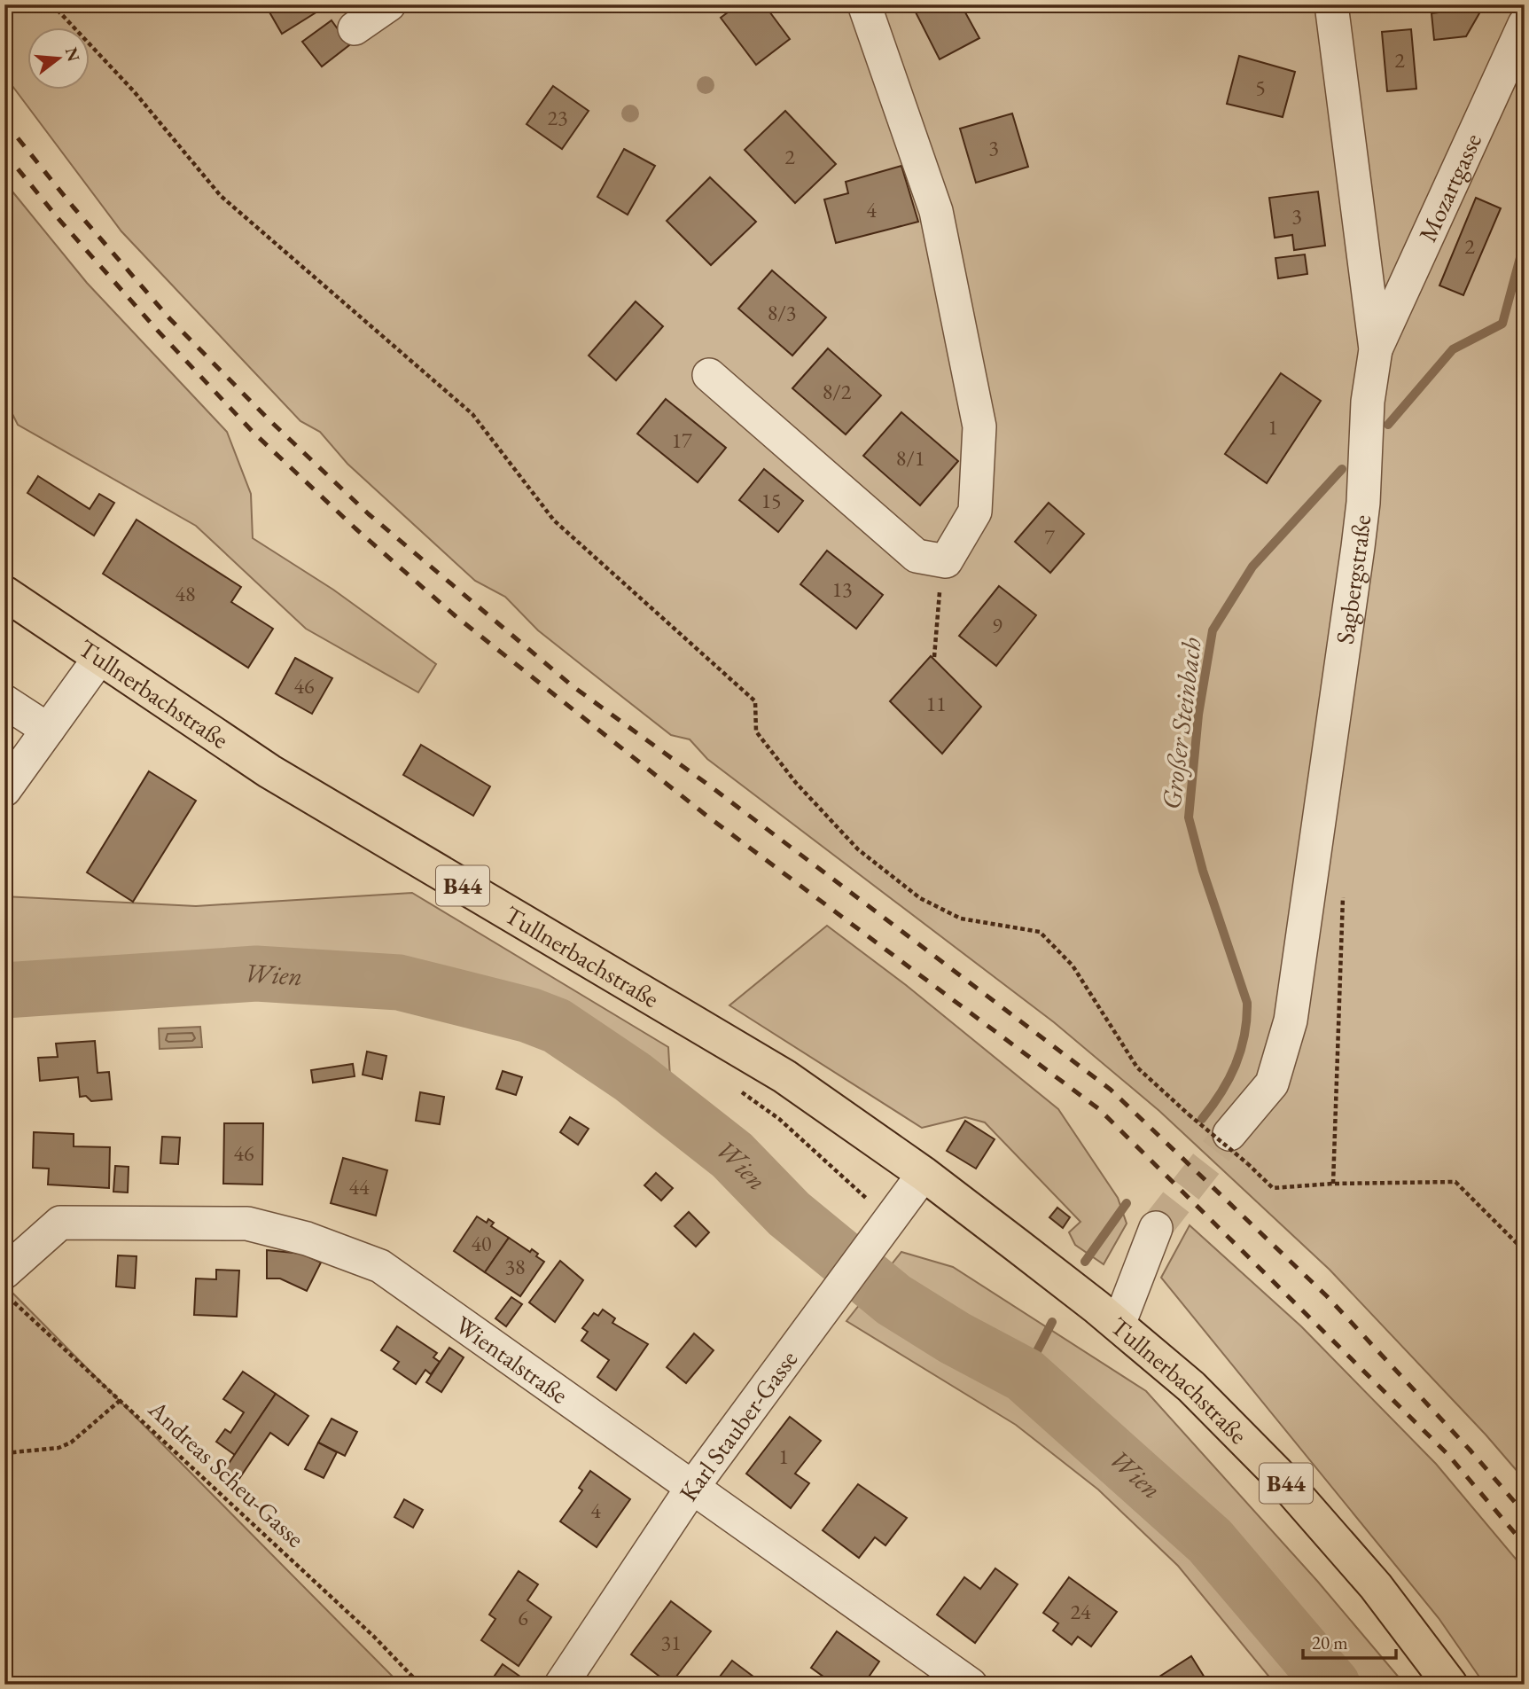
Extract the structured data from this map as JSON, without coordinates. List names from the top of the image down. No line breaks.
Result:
{"streets":{"main road":["Tullnerbachstraße","B44"],"street":["Mozartgasse","Sagbergstraße","Wientalstraße","Karl Stauber-Gasse"],"path":["Andreas Scheu-Gasse"]},"crossings":[["Mozartgasse","Sagbergstraße"],["Tullnerbachstraße","Karl Stauber-Gasse"],["Wientalstraße","Karl Stauber-Gasse"],["Wientalstraße","Andreas Scheu-Gasse"]],"water":["Großer Steinbach","Wien"],"house_numbers":["2","5","23","3","2","4","3","2","8/3","8/2","1","17","8/1","15","7","13","48","9","46","11","46","44","40","38","1","4","24","6","31"],"scale_bar":"20 m","north":"right"}
